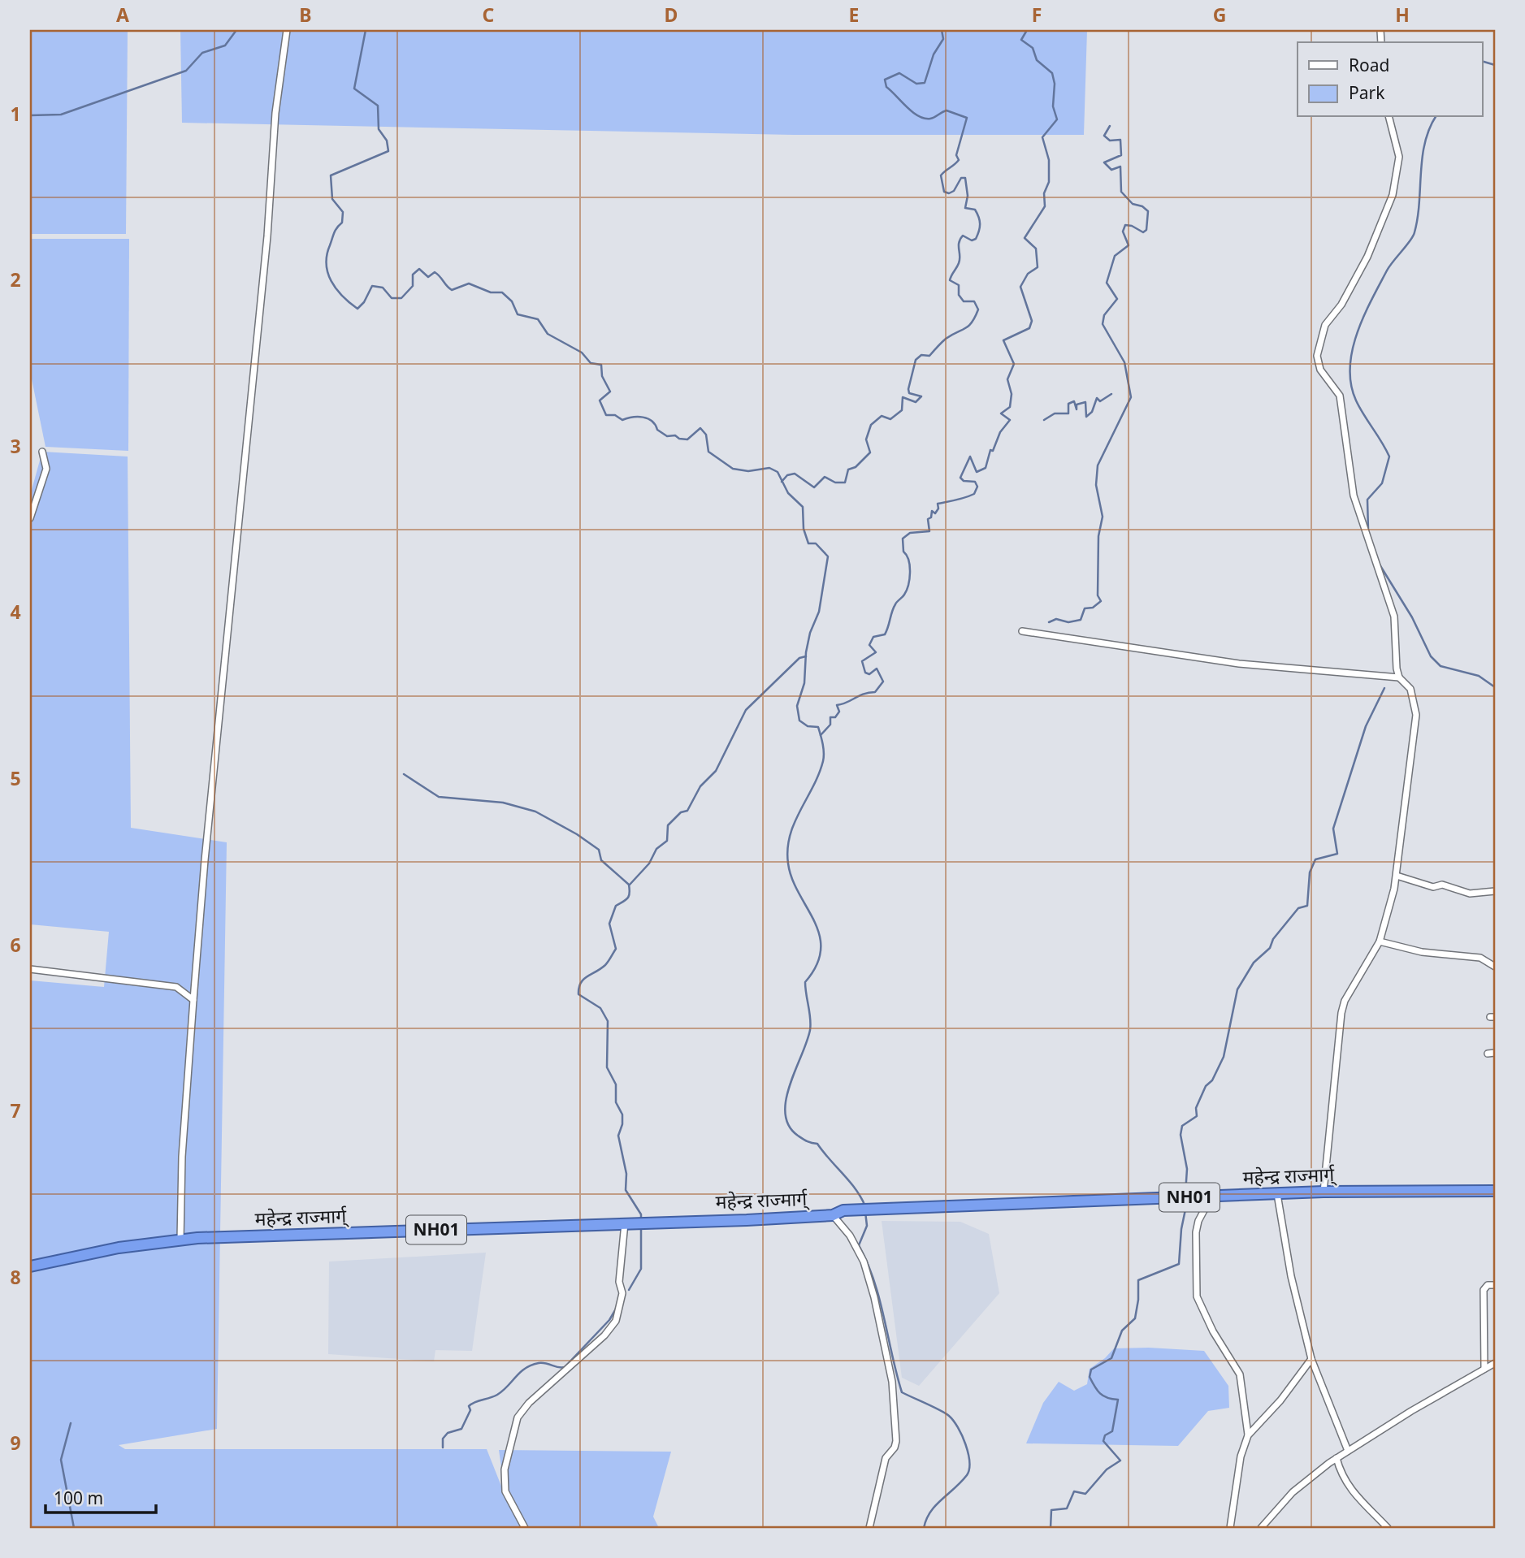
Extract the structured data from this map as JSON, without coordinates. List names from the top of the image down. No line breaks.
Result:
{"streets":{"highway":["महेन्द्र राज्मार्ग्","NH01"]},"legend":["Road","Park"],"scale_bar":"100 m","grid":{"columns":["A","B","C","D","E","F","G","H"],"rows":["1","2","3","4","5","6","7","8","9"]}}
